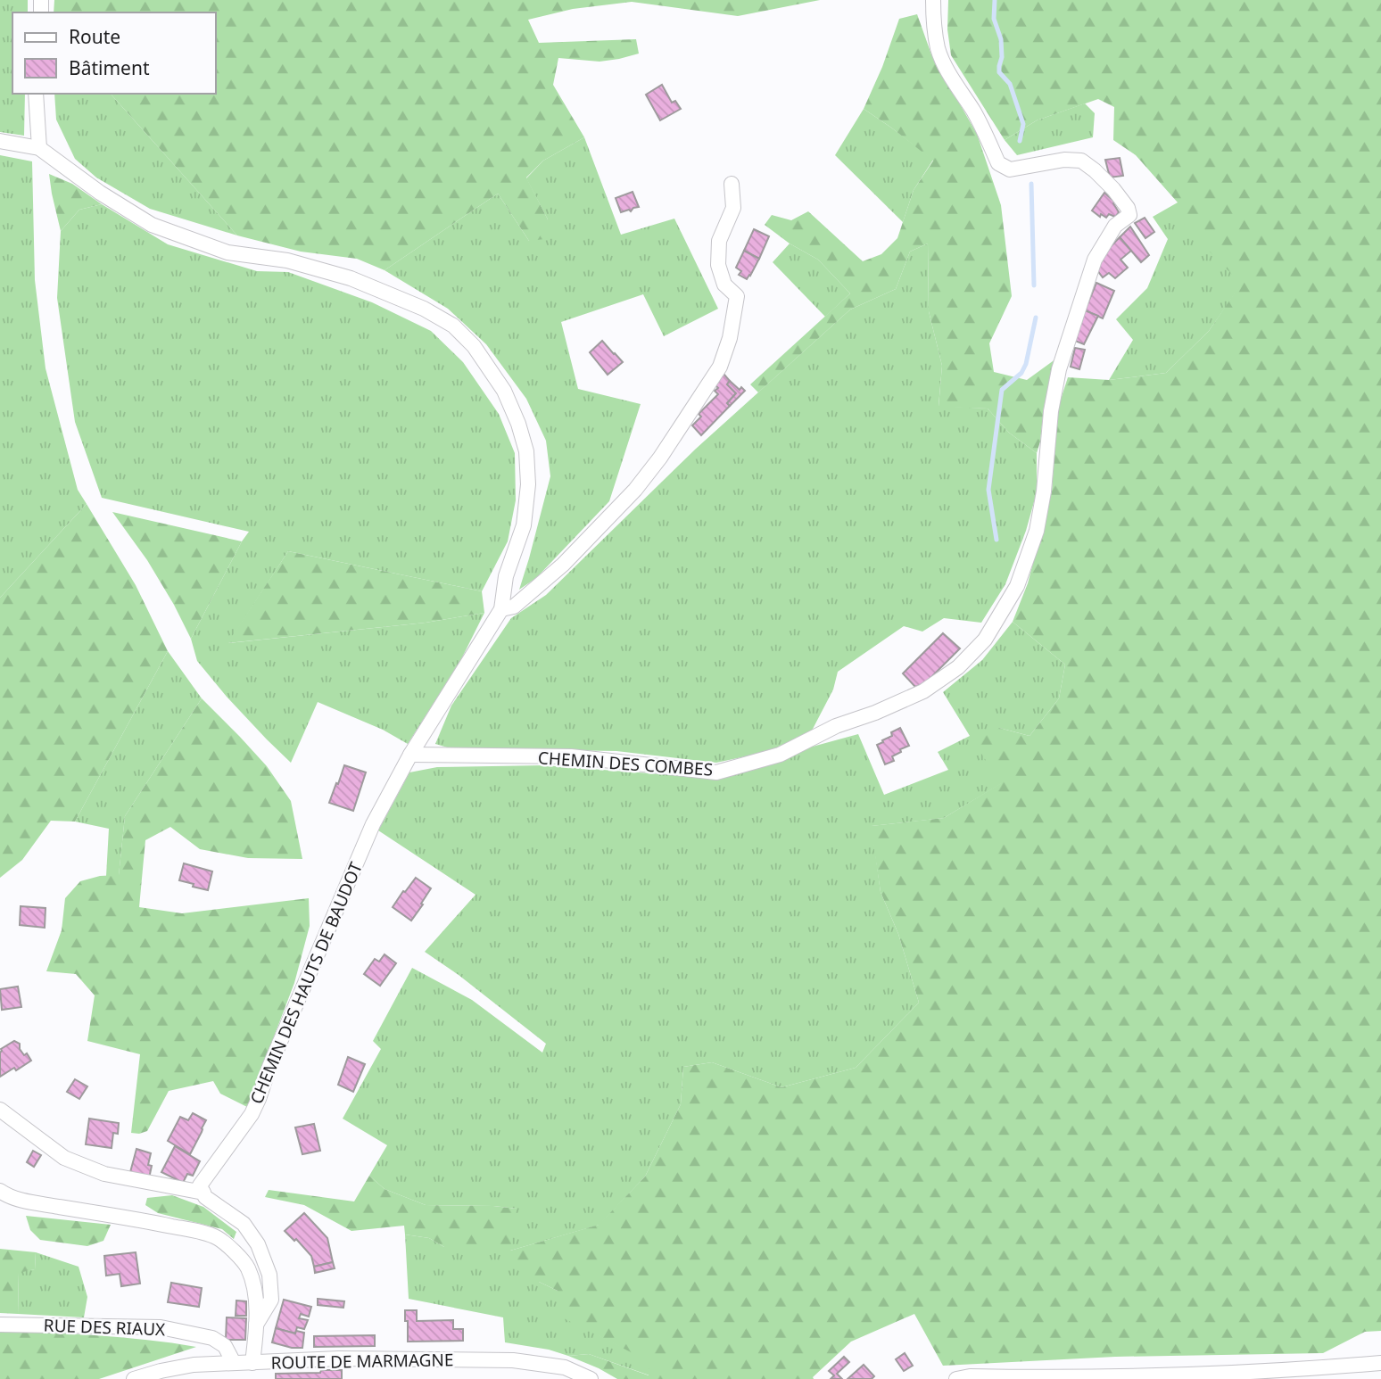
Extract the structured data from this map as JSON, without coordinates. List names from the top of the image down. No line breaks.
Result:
{"streets":{"street":["CHEMIN DES COMBES","CHEMIN DES HAUTS DE BAUDOT","RUE DES RIAUX","ROUTE DE MARMAGNE"]},"crossings":[["CHEMIN DES COMBES","CHEMIN DES HAUTS DE BAUDOT"],["RUE DES RIAUX","ROUTE DE MARMAGNE"]],"legend":["Route","Bâtiment"]}
